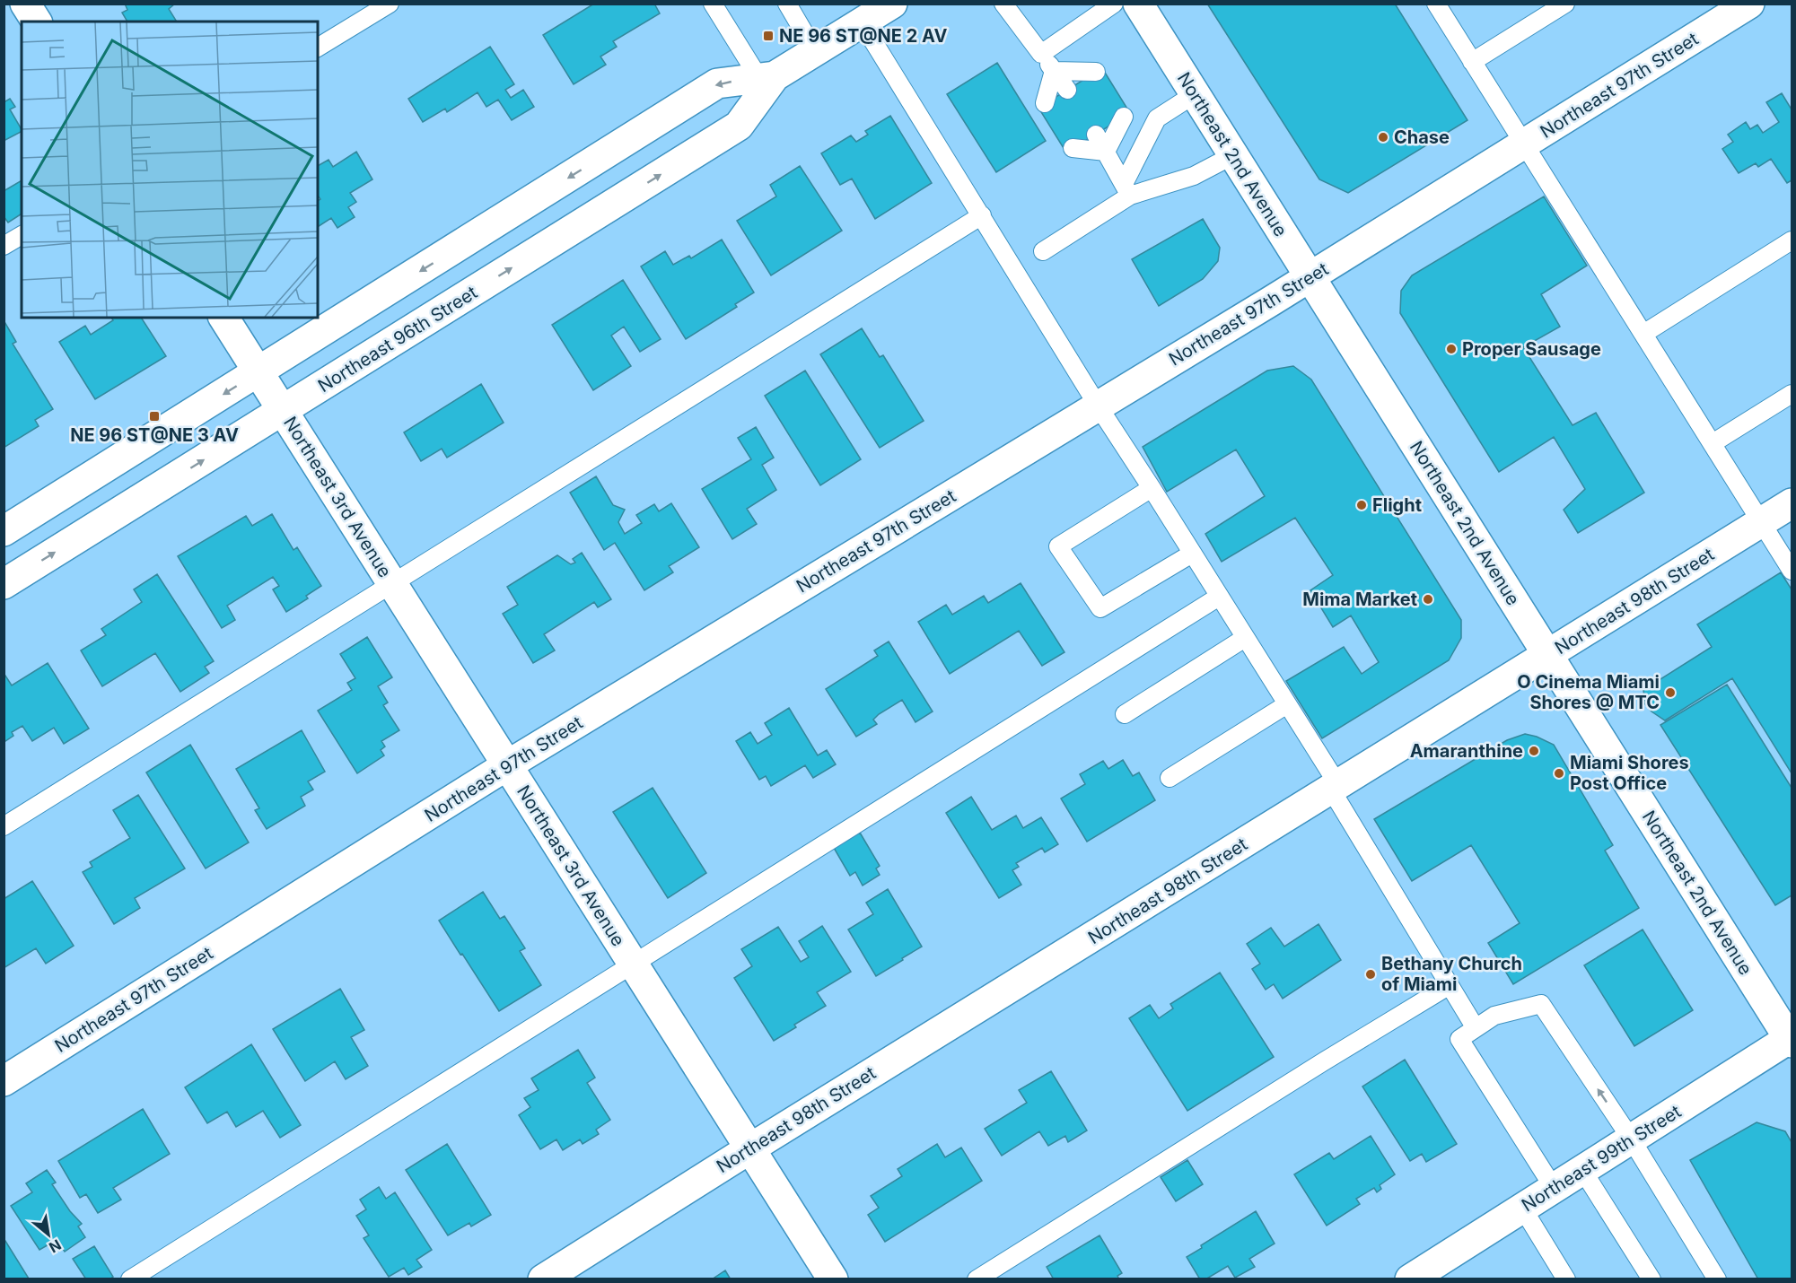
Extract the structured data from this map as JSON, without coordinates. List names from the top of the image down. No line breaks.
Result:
{"streets":{"street":["Northeast 97th Street","Northeast 2nd Avenue","Northeast 96th Street","Northeast 3rd Avenue","Northeast 98th Street","Northeast 99th Street"]},"crossings":[["Northeast 97th Street","Northeast 2nd Avenue"],["Northeast 97th Street","Northeast 3rd Avenue"],["Northeast 2nd Avenue","Northeast 98th Street"],["Northeast 2nd Avenue","Northeast 99th Street"],["Northeast 96th Street","Northeast 3rd Avenue"],["Northeast 3rd Avenue","Northeast 98th Street"]],"places":{"transit":["NE 96 ST@NE 2 AV","NE 96 ST@NE 3 AV"],"other":["Chase","Proper Sausage","Flight","Mima Market","O Cinema Miami Shores @ MTC","Amaranthine","Miami Shores Post Office","Bethany Church of Miami"]},"north":"bottom right"}
